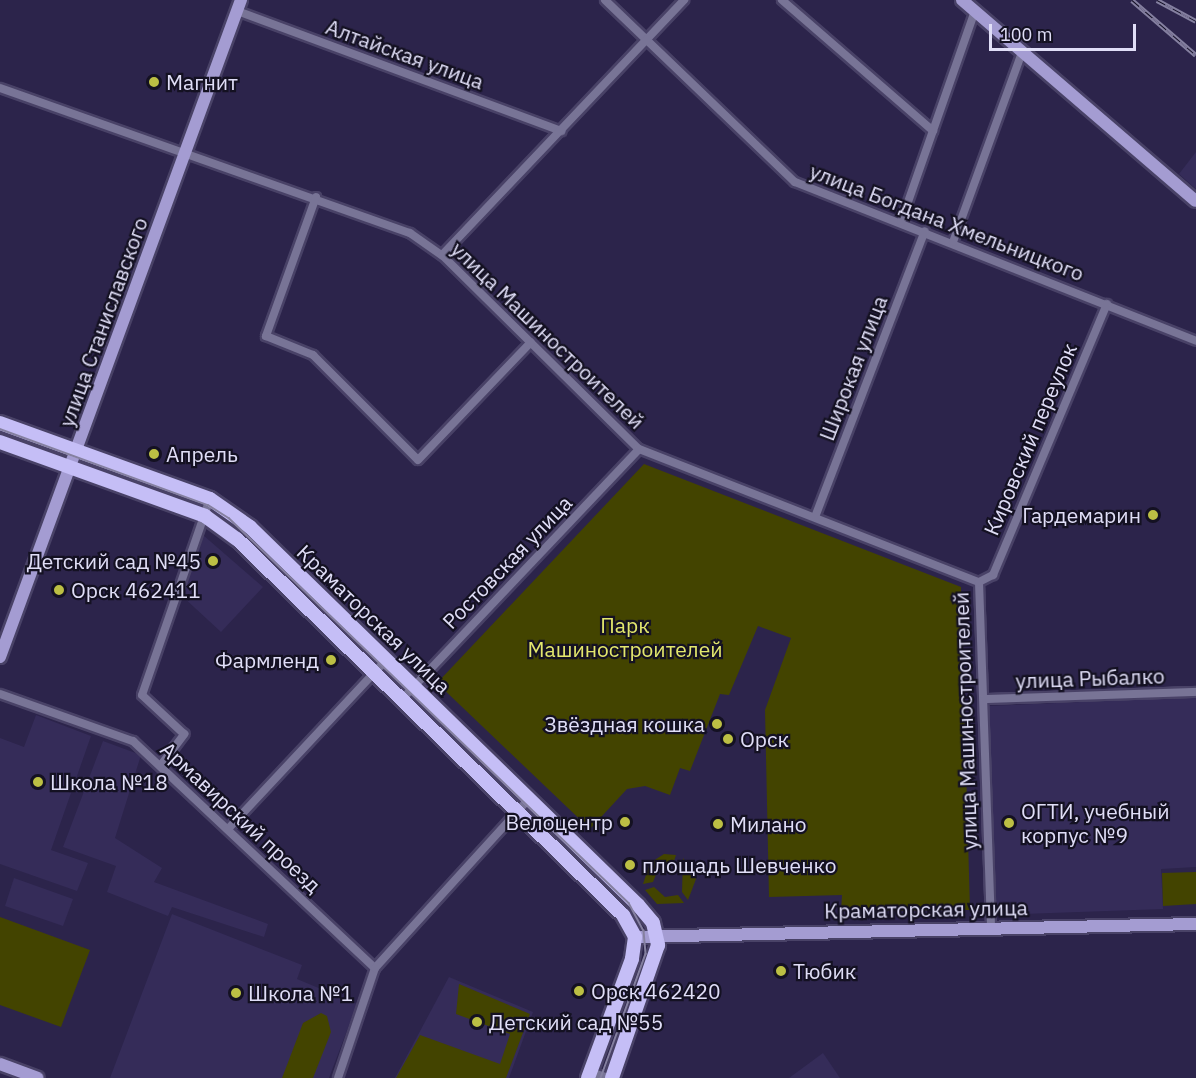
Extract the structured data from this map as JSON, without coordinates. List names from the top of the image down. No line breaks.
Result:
{"streets":{"main road":["улица Станиславского","Краматорская улица"],"street":["Алтайская улица","улица Богдана Хмельницкого","улица Машиностроителей","Широкая улица","Кировский переулок","Ростовская улица","улица Рыбалко","Армавирский проезд"]},"crossings":[["Алтайская улица","улица Станиславского"],["улица Богдана Хмельницкого","Широкая улица"],["улица Богдана Хмельницкого","Кировский переулок"],["улица Станиславского","улица Машиностроителей"],["улица Станиславского","Краматорская улица"],["улица Машиностроителей","Широкая улица"],["улица Машиностроителей","Кировский переулок"],["улица Машиностроителей","Ростовская улица"],["улица Машиностроителей","Краматорская улица"],["улица Машиностроителей","улица Рыбалко"],["Ростовская улица","Краматорская улица"]],"parks":["Парк Машиностроителей"],"places":["Магнит","Апрель","Гардемарин","Детский сад №45","Орск 462411","Фармленд","Звёздная кошка","Орск","Школа №18","Велоцентр","ОГТИ, учебный корпус №9","Милано","площадь Шевченко","Тюбик","Орск 462420","Школа №1","Детский сад №55"],"scale_bar":"100 m"}
